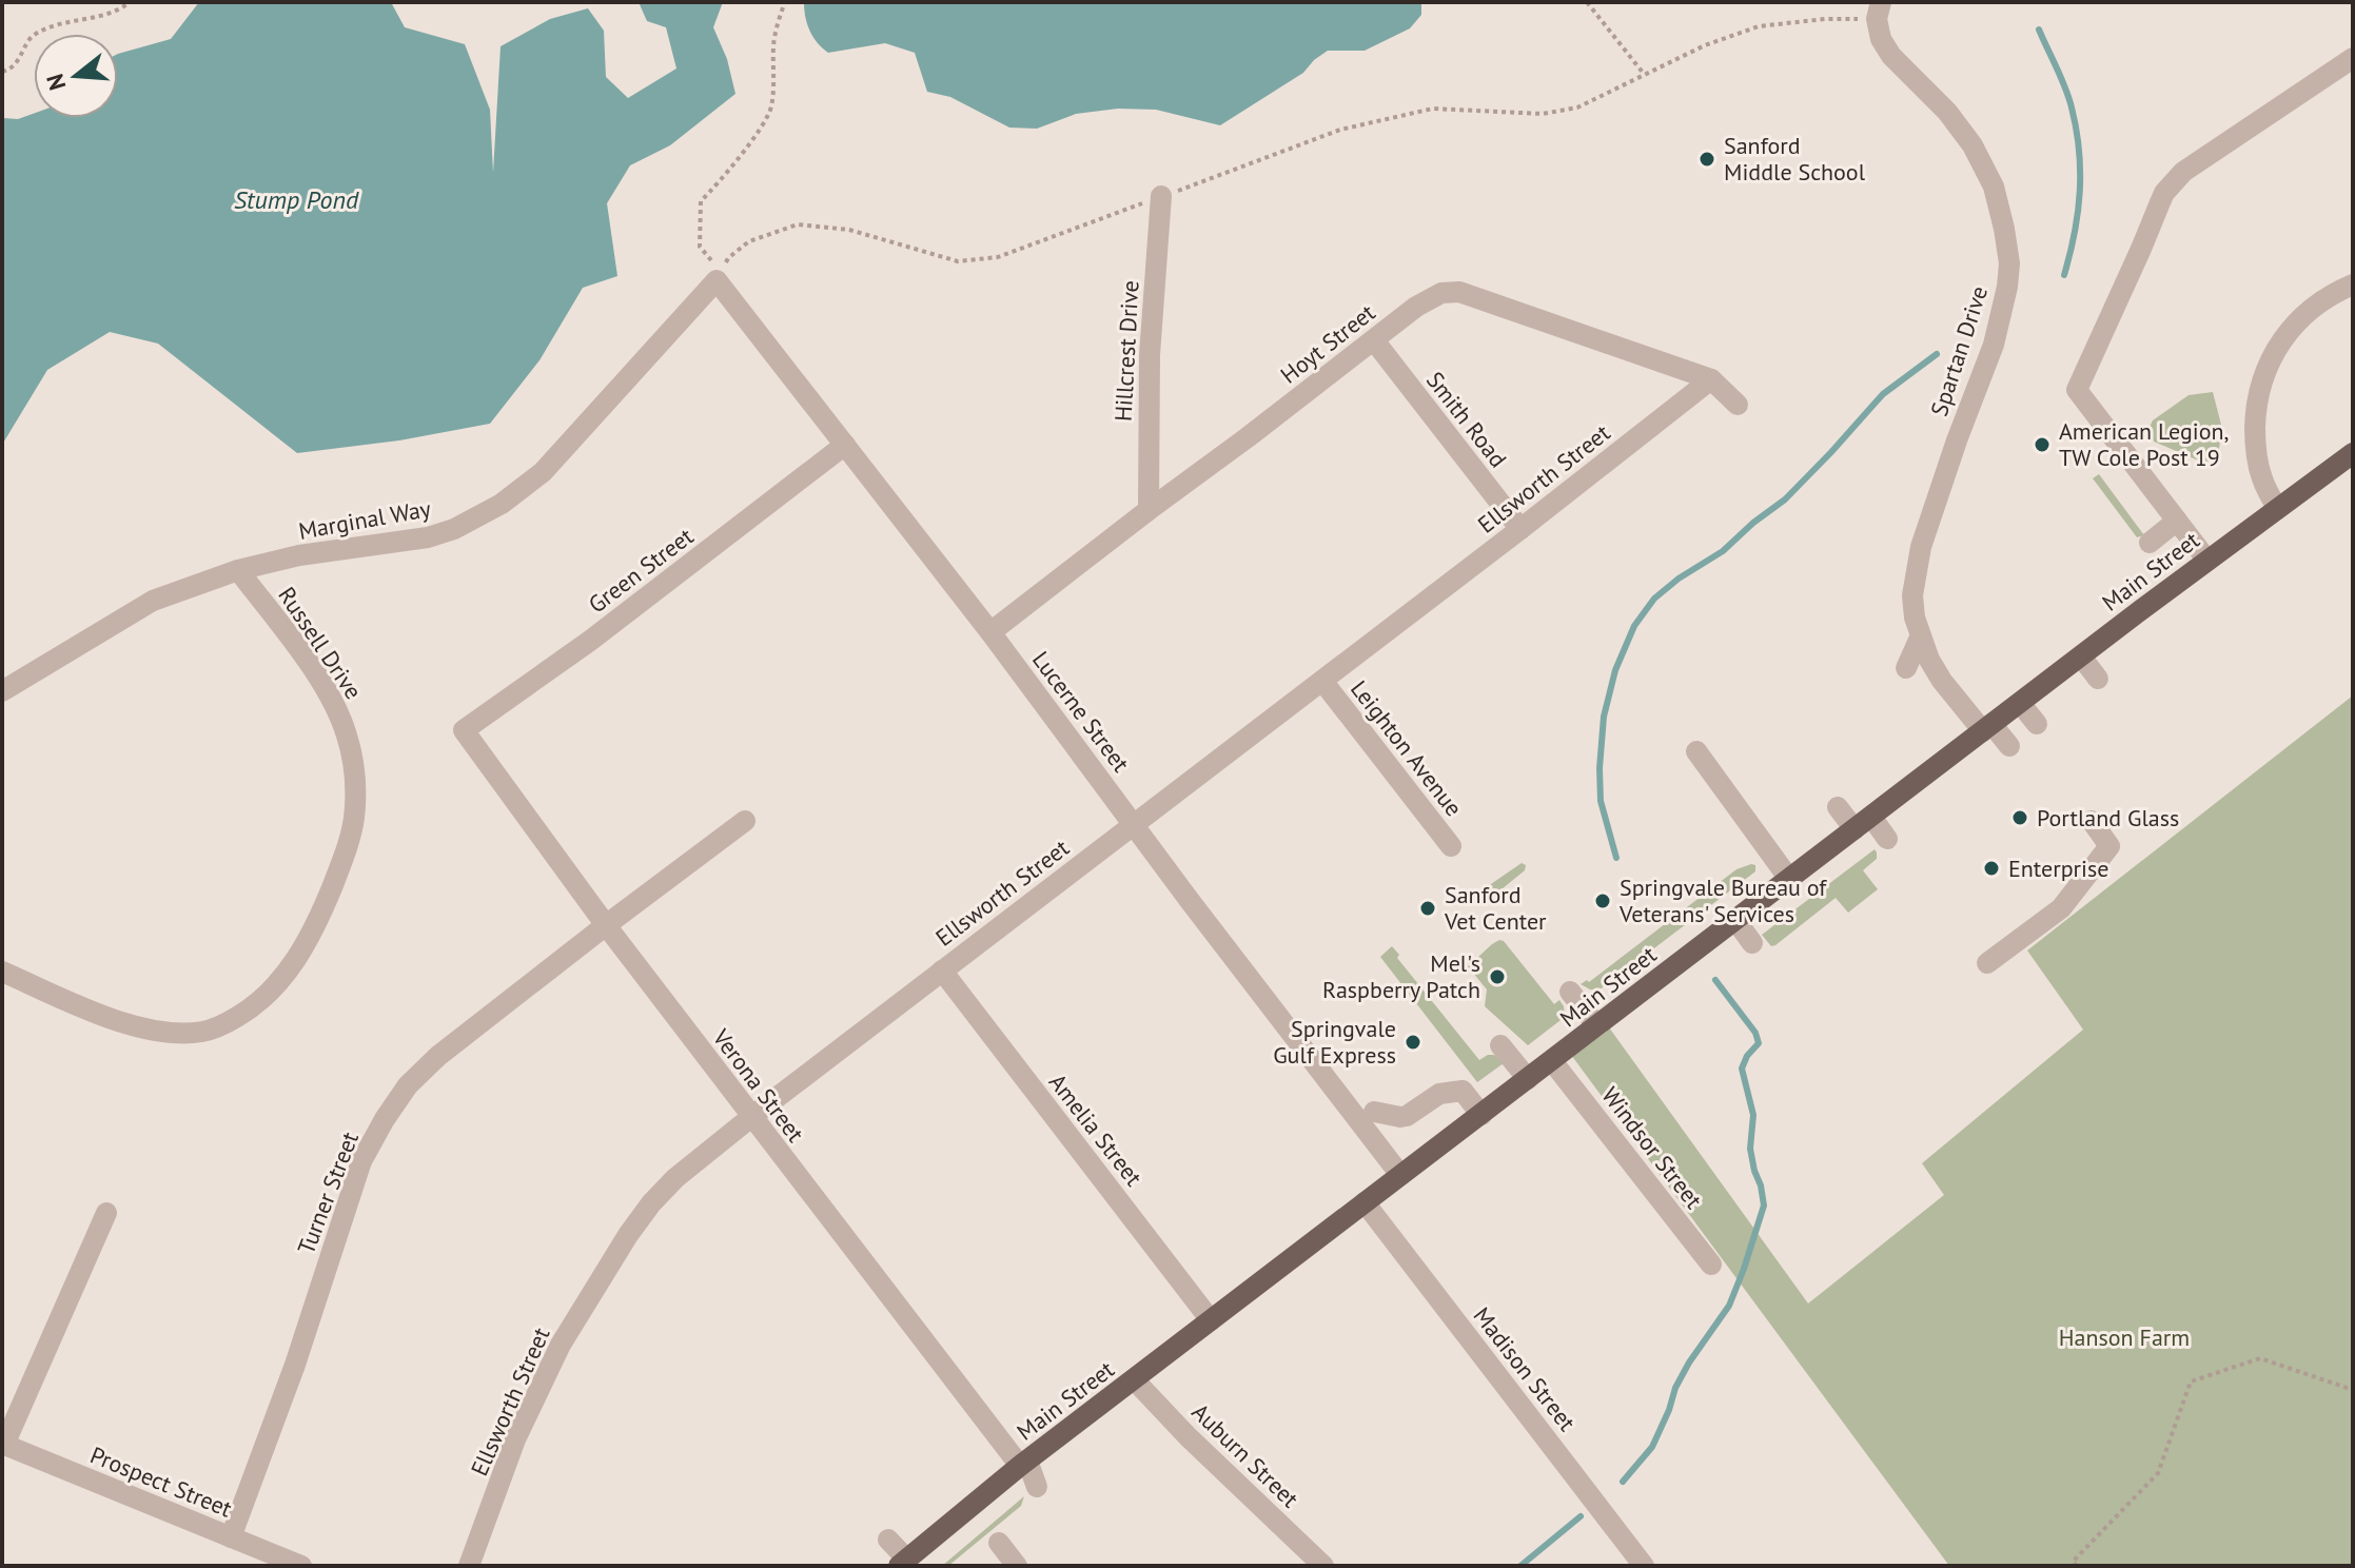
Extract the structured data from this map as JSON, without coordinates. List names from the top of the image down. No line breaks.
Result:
{"streets":{"main road":["Main Street"],"street":["Hoyt Street","Hillcrest Drive","Spartan Drive","Smith Road","Ellsworth Street","Marginal Way","Green Street","Russell Drive","Lucerne Street","Leighton Avenue","Verona Street","Amelia Street","Windsor Street","Turner Street","Madison Street","Auburn Street","Prospect Street"]},"crossings":[["Hoyt Street","Hillcrest Drive"],["Hoyt Street","Smith Road"],["Hoyt Street","Ellsworth Street"],["Hoyt Street","Lucerne Street"],["Spartan Drive","Main Street"],["Smith Road","Ellsworth Street"],["Ellsworth Street","Lucerne Street"],["Ellsworth Street","Leighton Avenue"],["Ellsworth Street","Verona Street"],["Ellsworth Street","Amelia Street"],["Marginal Way","Russell Drive"],["Marginal Way","Lucerne Street"],["Green Street","Lucerne Street"],["Green Street","Verona Street"],["Main Street","Lucerne Street"],["Main Street","Verona Street"],["Main Street","Amelia Street"],["Main Street","Windsor Street"],["Main Street","Madison Street"],["Main Street","Auburn Street"],["Verona Street","Turner Street"],["Turner Street","Prospect Street"]],"water":["Stump Pond"],"parks":["Hanson Farm"],"places":["Sanford Middle School","American Legion, TW Cole Post 19","Portland Glass","Enterprise","Springvale Bureau of Veterans' Services","Sanford Vet Center","Mel's Raspberry Patch","Springvale Gulf Express"],"north":"left"}
